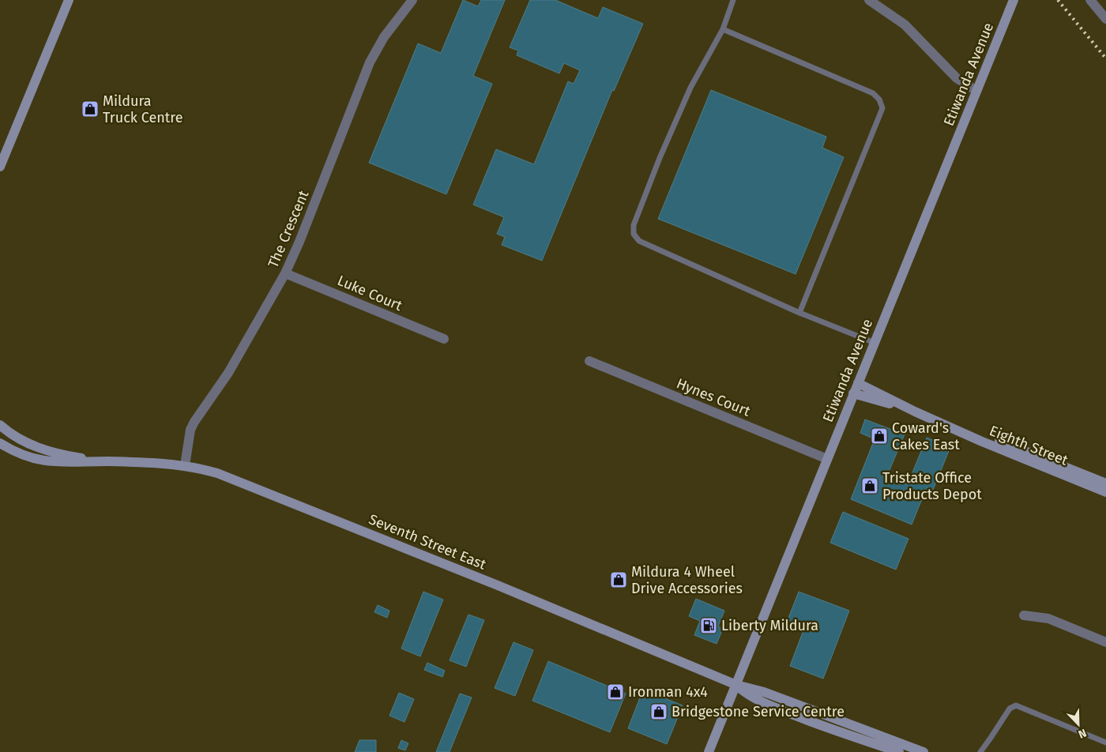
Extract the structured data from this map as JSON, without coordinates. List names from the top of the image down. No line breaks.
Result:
{"streets":{"main road":["Etiwanda Avenue","Eighth Street","Seventh Street East"],"street":["The Crescent","Luke Court","Hynes Court"]},"crossings":[["Etiwanda Avenue","Hynes Court"],["Etiwanda Avenue","Eighth Street"],["Etiwanda Avenue","Seventh Street East"],["The Crescent","Luke Court"],["The Crescent","Seventh Street East"]],"places":{"shop":["Mildura Truck Centre","Coward's Cakes East","Tristate Office Products Depot","Mildura 4 Wheel Drive Accessories","Ironman 4x4","Bridgestone Service Centre"],"fuel station":["Liberty Mildura"]},"north":"bottom right"}
